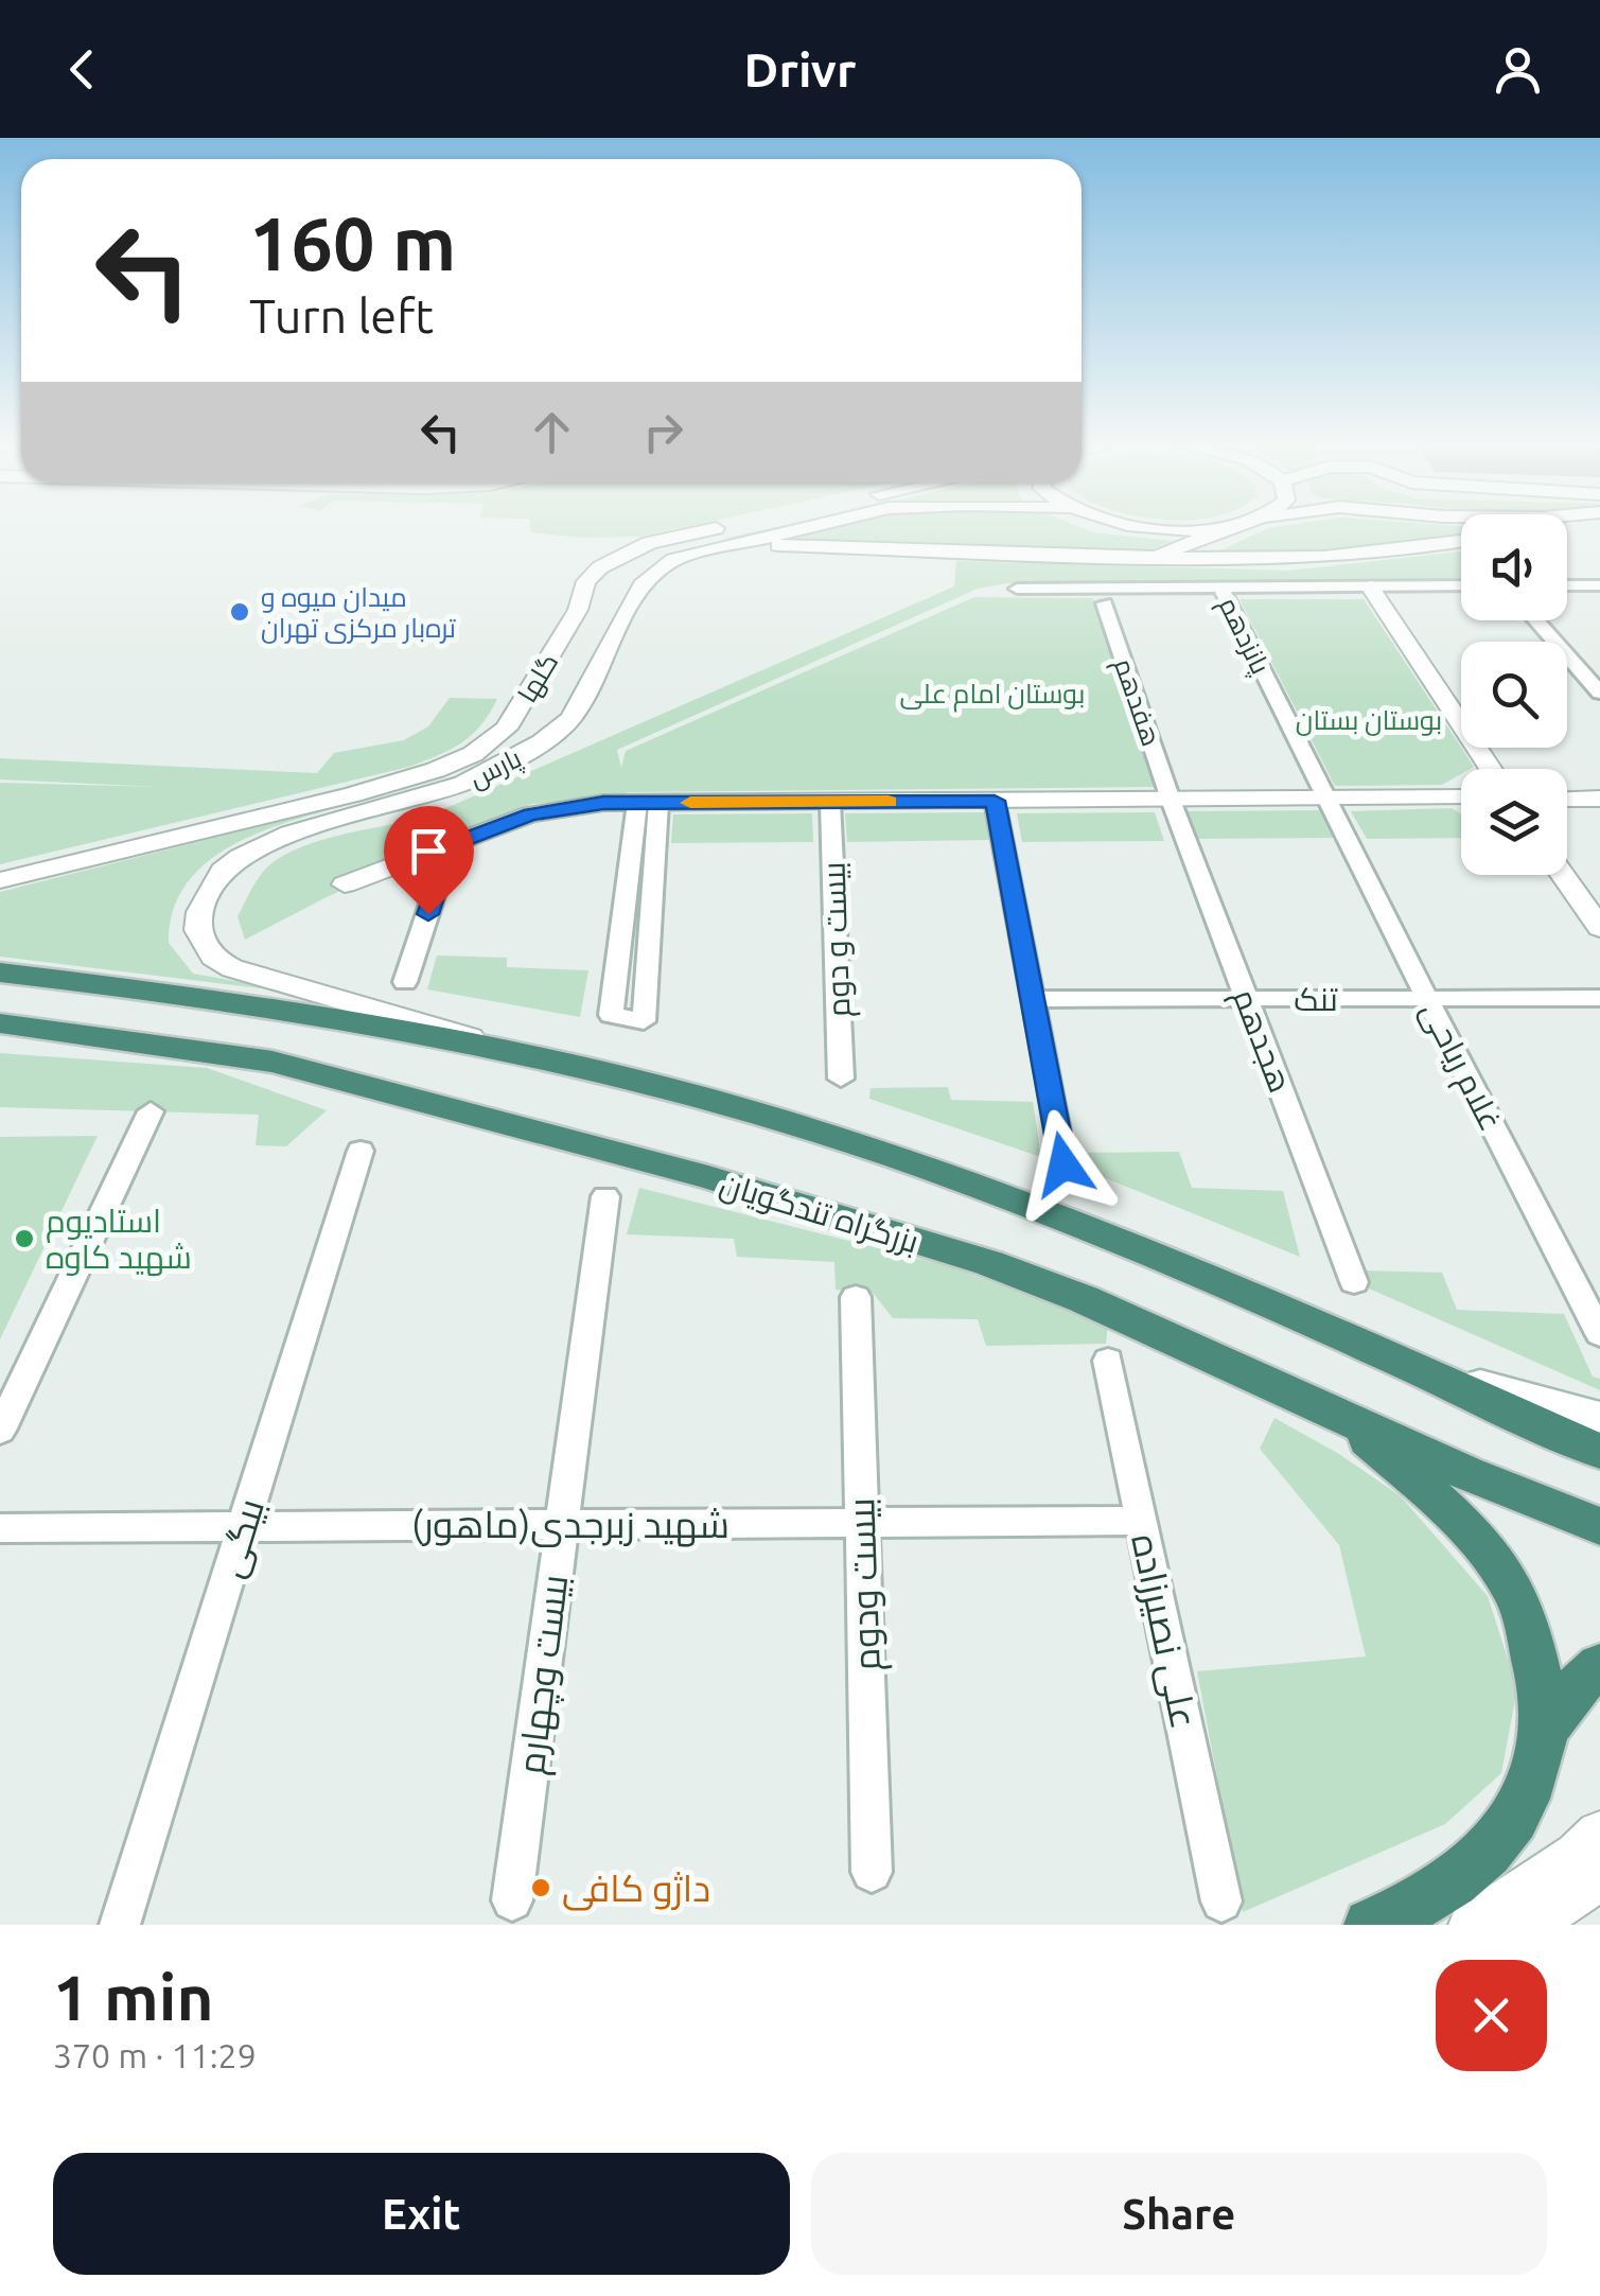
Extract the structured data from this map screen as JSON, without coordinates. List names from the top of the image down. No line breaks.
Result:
{"streets":{"highway":["بزرگراه تندگویان"],"street":["پانزدهم","گلها","هفدهم","پارس","بیست و دوم","تنک","هجدهم","غلام ریاحی","شهید زبرجدی(ماهور)","بیگی","بیست ودوم","علی نصیرزاده","بیست وچهارم"]},"crossings":[["پانزدهم","غلام ریاحی"],["هفدهم","هجدهم"],["تنک","هجدهم"],["تنک","غلام ریاحی"],["شهید زبرجدی(ماهور)","بیگی"],["شهید زبرجدی(ماهور)","بیست ودوم"],["شهید زبرجدی(ماهور)","علی نصیرزاده"],["شهید زبرجدی(ماهور)","بیست وچهارم"]],"parks":["بوستان امام علی","بوستان بستان"],"places":["میدان میوه و تره‌بار مرکزی تهران","استادیوم شهید کاوه","داژو کافی"],"page":{"header":"Drivr","turn":["160 m","Turn left"],"heading":["1 min","370 m · 11:29"],"buttons":["Exit","Share"]}}
